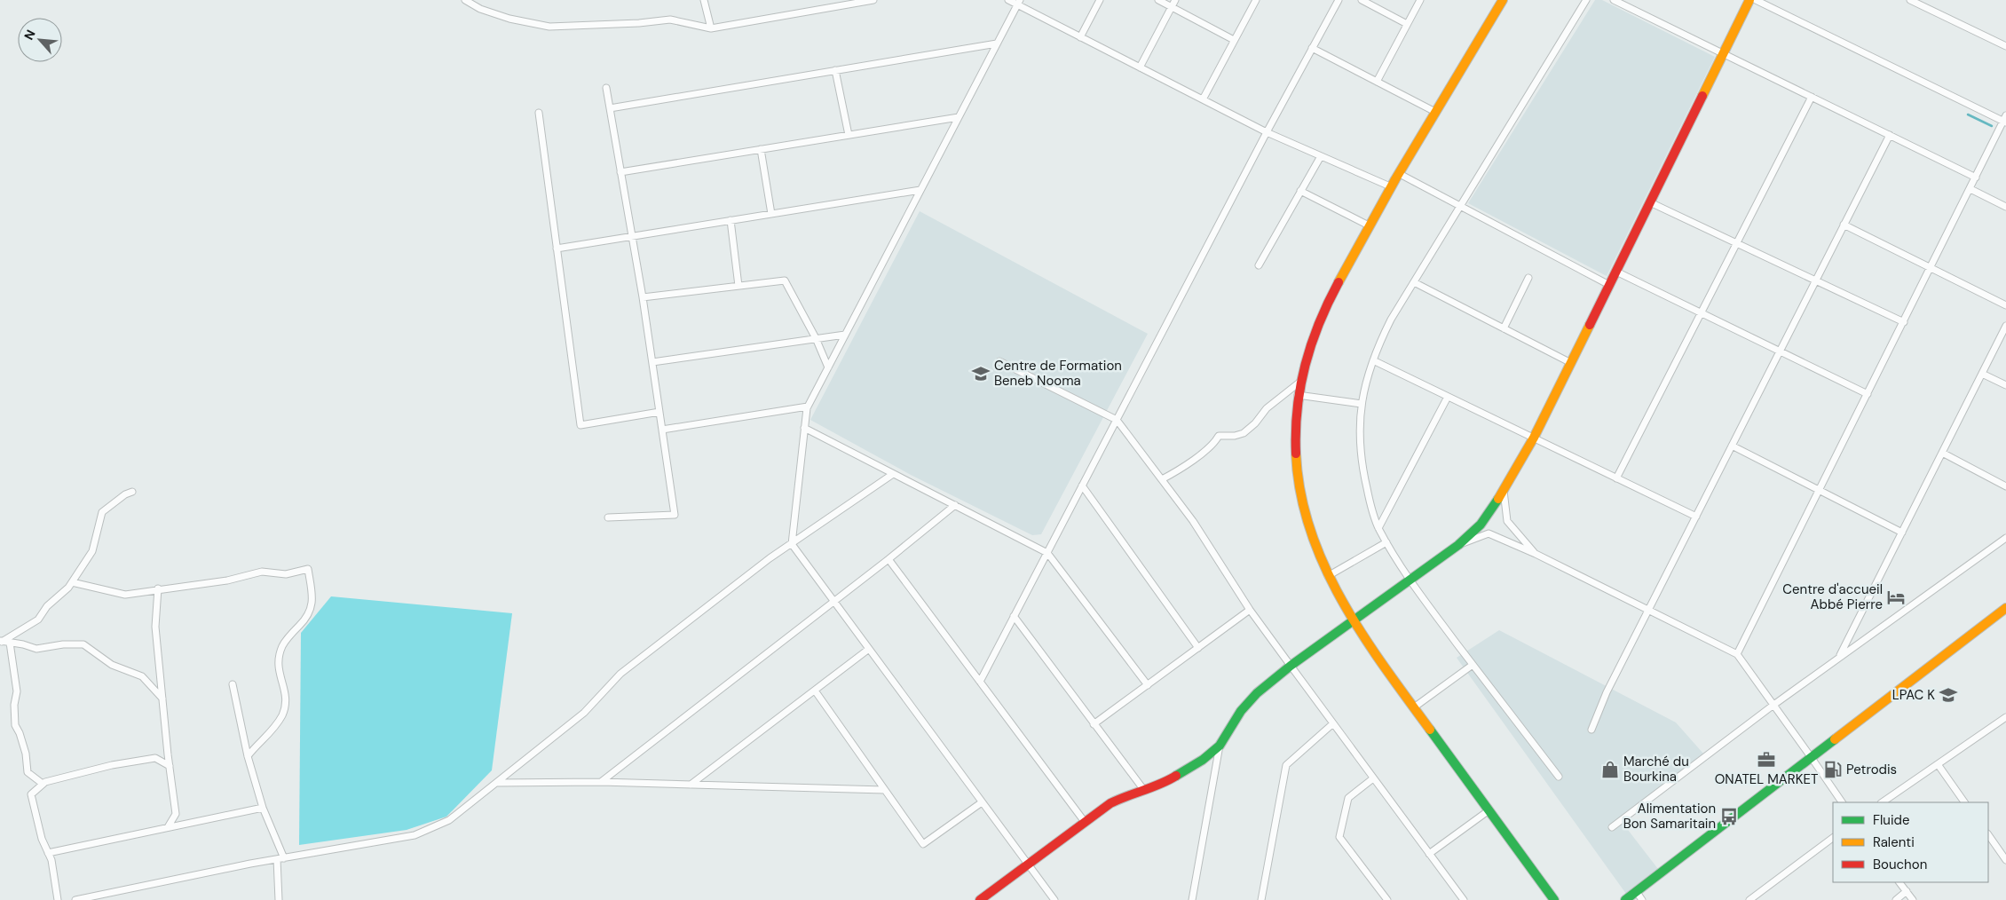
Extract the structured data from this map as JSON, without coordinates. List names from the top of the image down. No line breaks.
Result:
{"places":{"school or university":["Centre de Formation Beneb Nooma","LPAC K"],"hotel":["Centre d'accueil Abbé Pierre"],"office":["ONATEL MARKET"],"shop":["Marché du Bourkina"],"fuel station":["Petrodis"],"bus stop":["Alimentation Bon Samaritain"]},"legend":["Fluide","Ralenti","Bouchon"],"north":"top left"}
